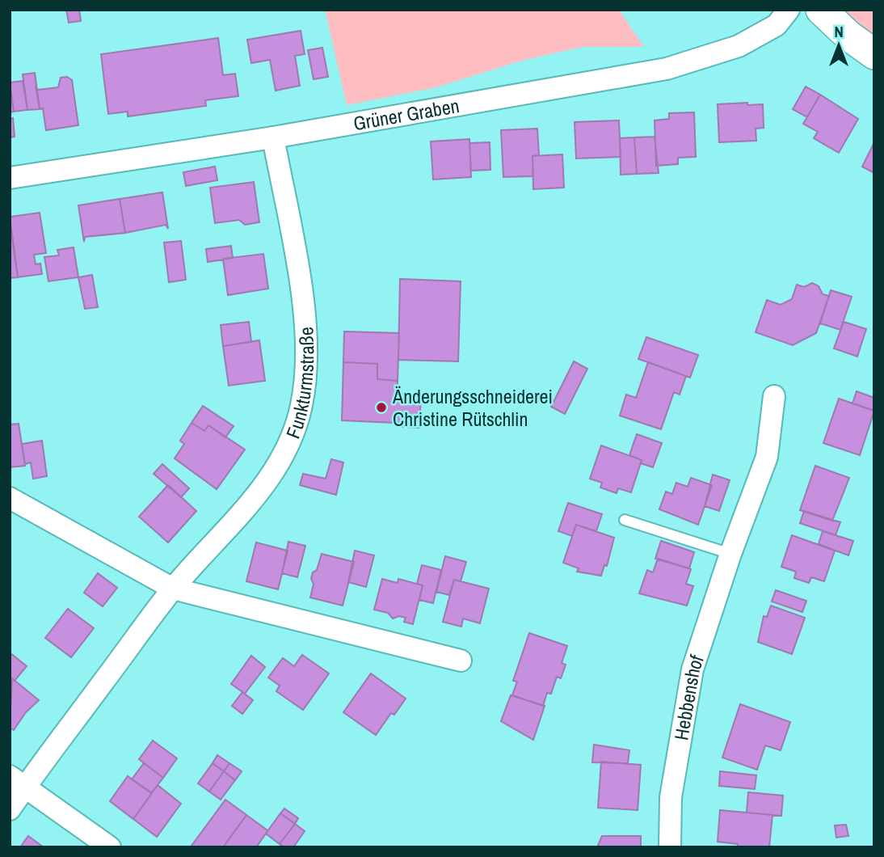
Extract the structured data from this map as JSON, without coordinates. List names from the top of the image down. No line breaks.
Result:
{"streets":{"street":["Grüner Graben","Funkturmstraße","Hebbenshof"]},"crossings":[["Grüner Graben","Funkturmstraße"]],"places":["Änderungsschneiderei Christine Rütschlin"],"north":"top"}
